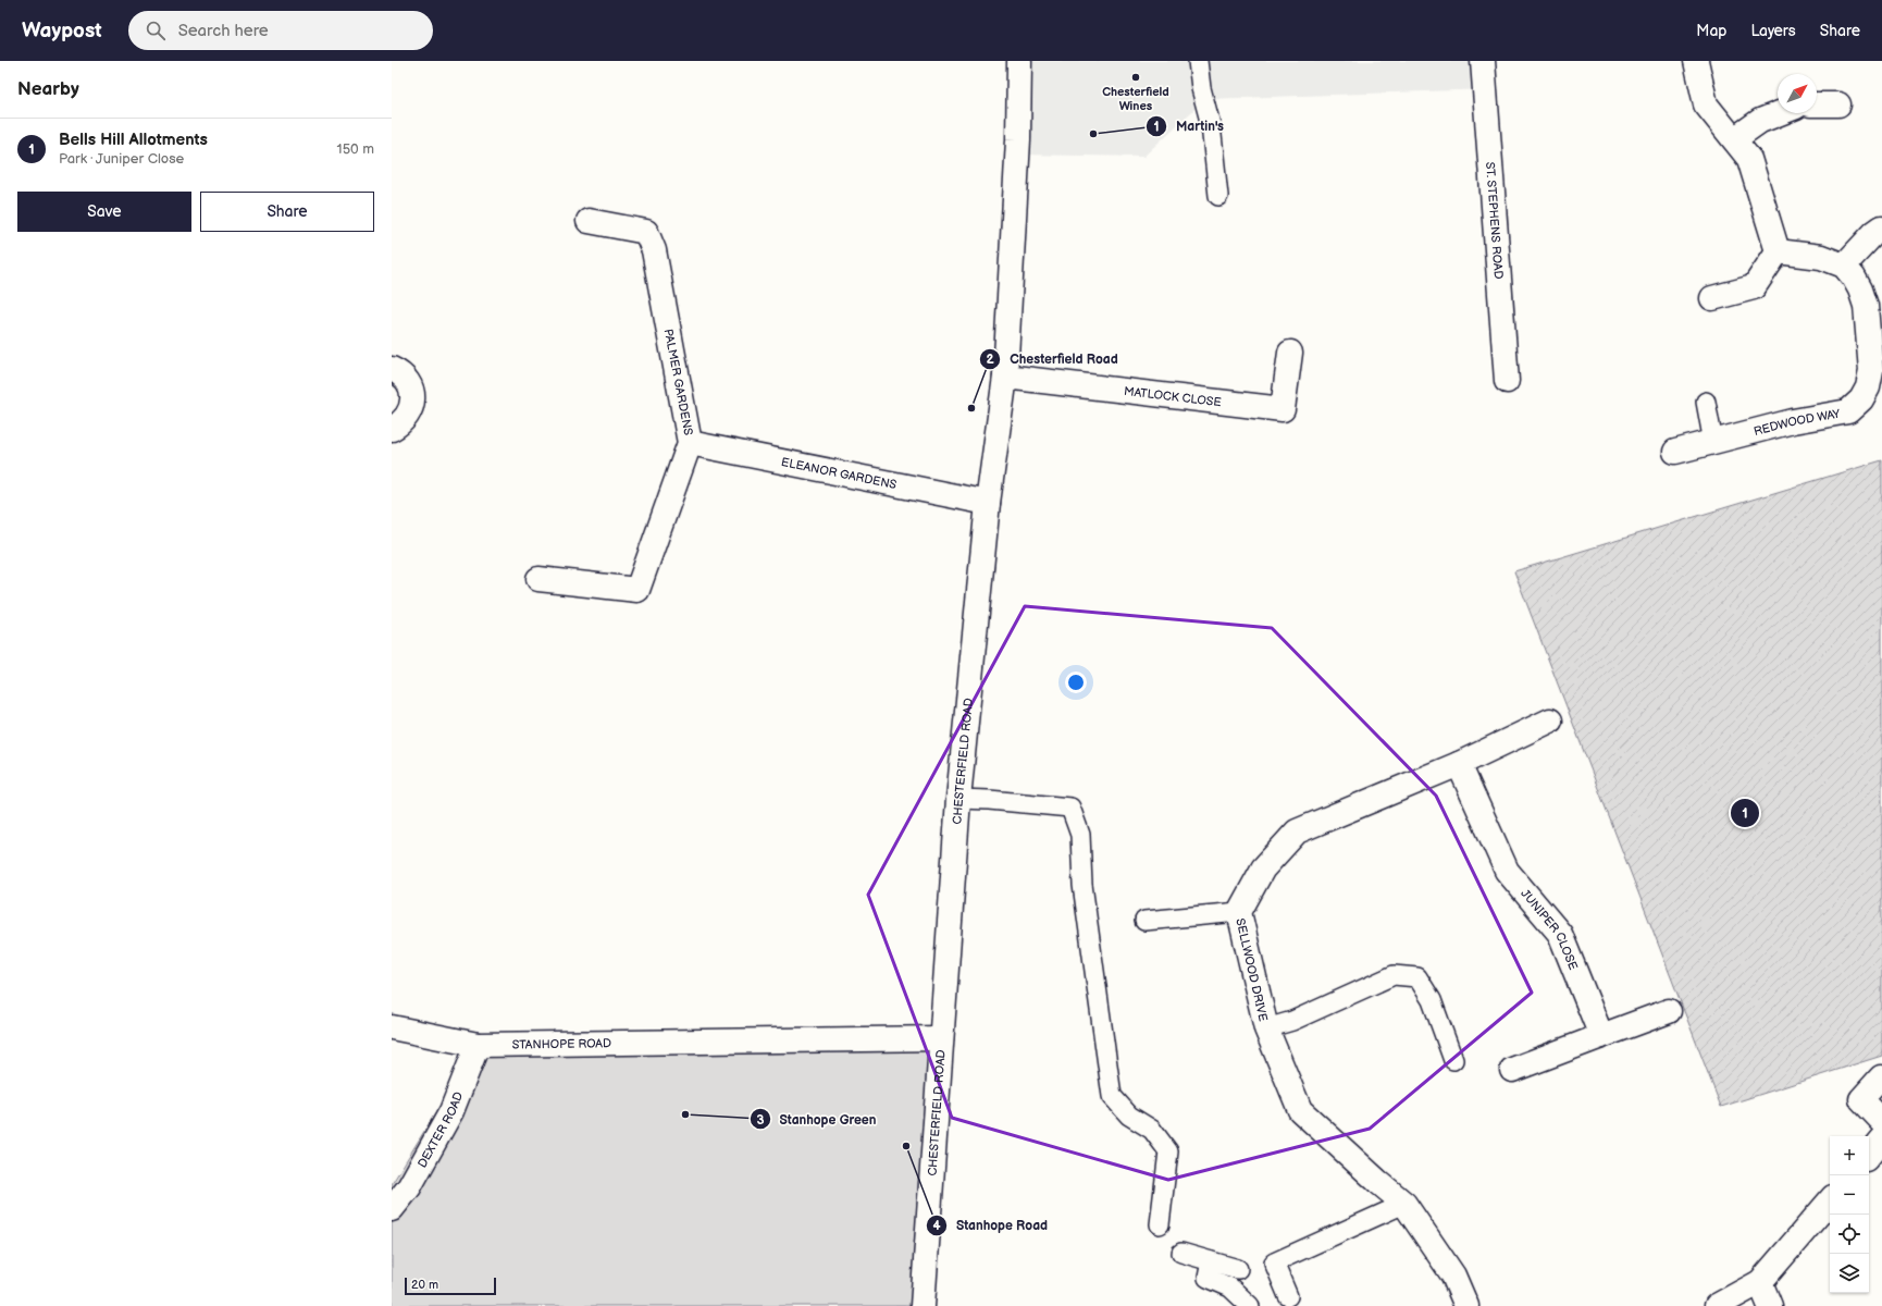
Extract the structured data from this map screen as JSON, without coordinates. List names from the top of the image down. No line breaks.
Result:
{"streets":{"street":["ST. STEPHENS ROAD","PALMER GARDENS","MATLOCK CLOSE","REDWOOD WAY","ELEANOR GARDENS","CHESTERFIELD ROAD","JUNIPER CLOSE","SELLWOOD DRIVE","STANHOPE ROAD","DEXTER ROAD"]},"crossings":[["PALMER GARDENS","ELEANOR GARDENS"],["MATLOCK CLOSE","CHESTERFIELD ROAD"],["ELEANOR GARDENS","CHESTERFIELD ROAD"],["CHESTERFIELD ROAD","STANHOPE ROAD"],["JUNIPER CLOSE","SELLWOOD DRIVE"],["STANHOPE ROAD","DEXTER ROAD"]],"places":["Chesterfield Wines","Martin's","Chesterfield Road","Stanhope Green","Stanhope Road"],"scale_bar":"20 m","north":"top right","page":{"header":"Waypost","search":"Search here","nav":["Map","Layers","Share"],"heading":"Nearby","list":[{"mark":"1","name":"Bells Hill Allotments","note":"Park · Juniper Close","value":"150 m"}],"buttons":["Save","Share"],"pins":"1","map_buttons":["+","−"],"scale":"20 m"}}
